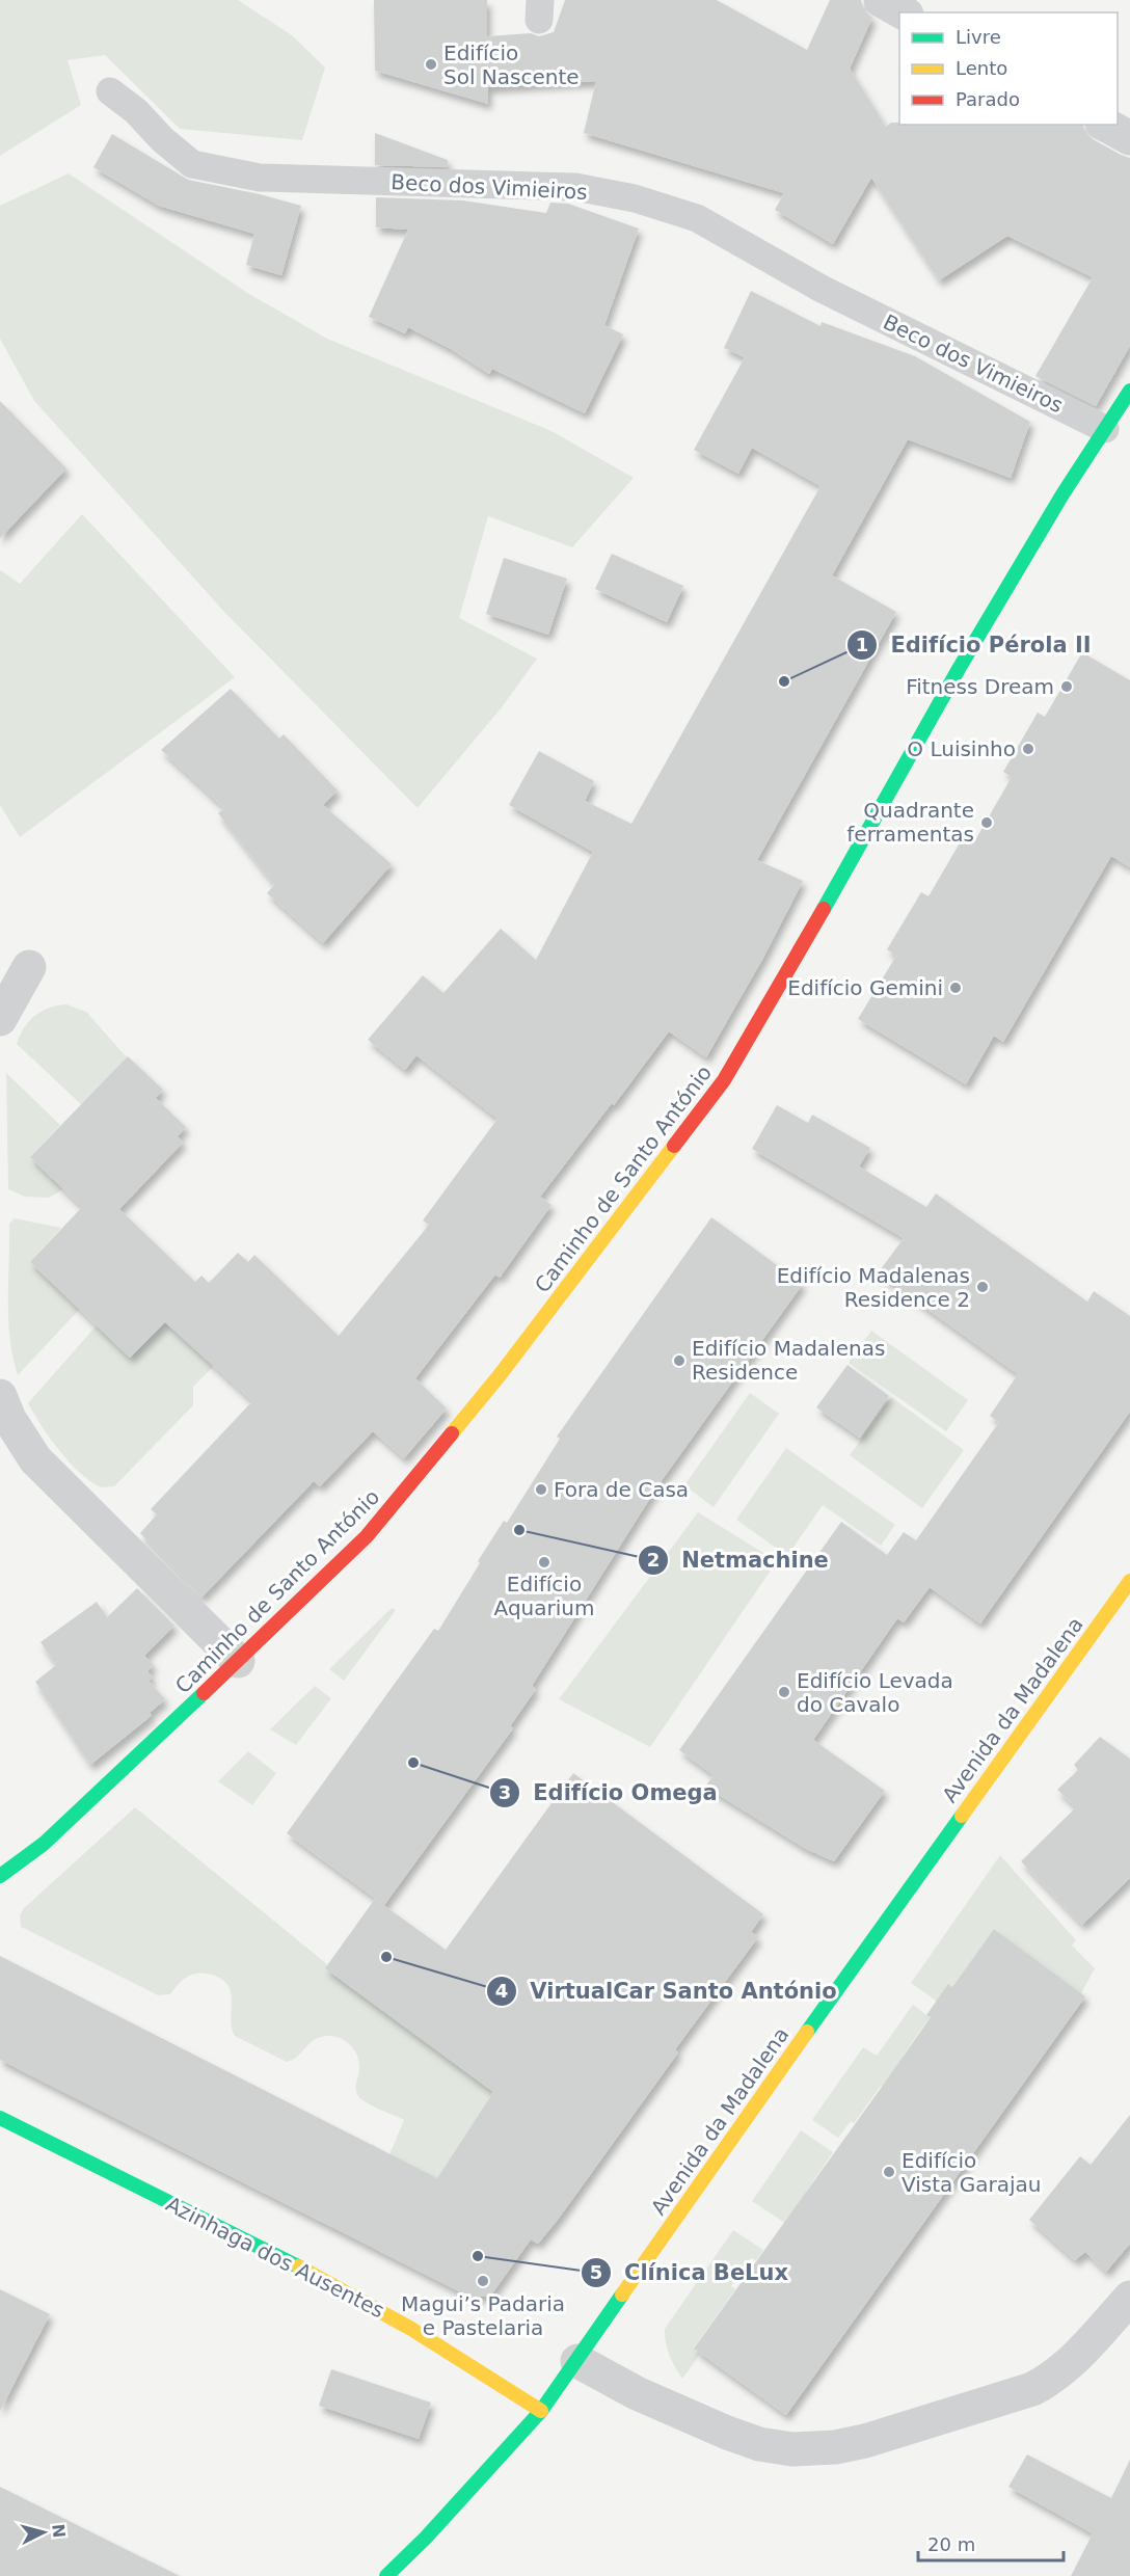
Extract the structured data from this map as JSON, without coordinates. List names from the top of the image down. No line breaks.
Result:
{"streets":{"street":["Caminho de Santo António","Avenida da Madalena","Azinhaga dos Ausentes"],"lane":["Beco dos Vimieiros"]},"crossings":[["Beco dos Vimieiros","Caminho de Santo António"],["Avenida da Madalena","Azinhaga dos Ausentes"]],"places":["Edifício Sol Nascente","Edifício Pérola II","Fitness Dream","O Luisinho","Quadrante ferramentas","Edifício Gemini","Edifício Madalenas Residence 2","Edifício Madalenas Residence","Fora de Casa","Netmachine","Edifício Aquarium","Edifício Levada do Cavalo","Edifício Omega","VirtualCar Santo António","Edifício Vista Garajau","Clínica BeLux","Magui’s Padaria e Pastelaria"],"legend":["Livre","Lento","Parado"],"scale_bar":"20 m","north":"right"}
